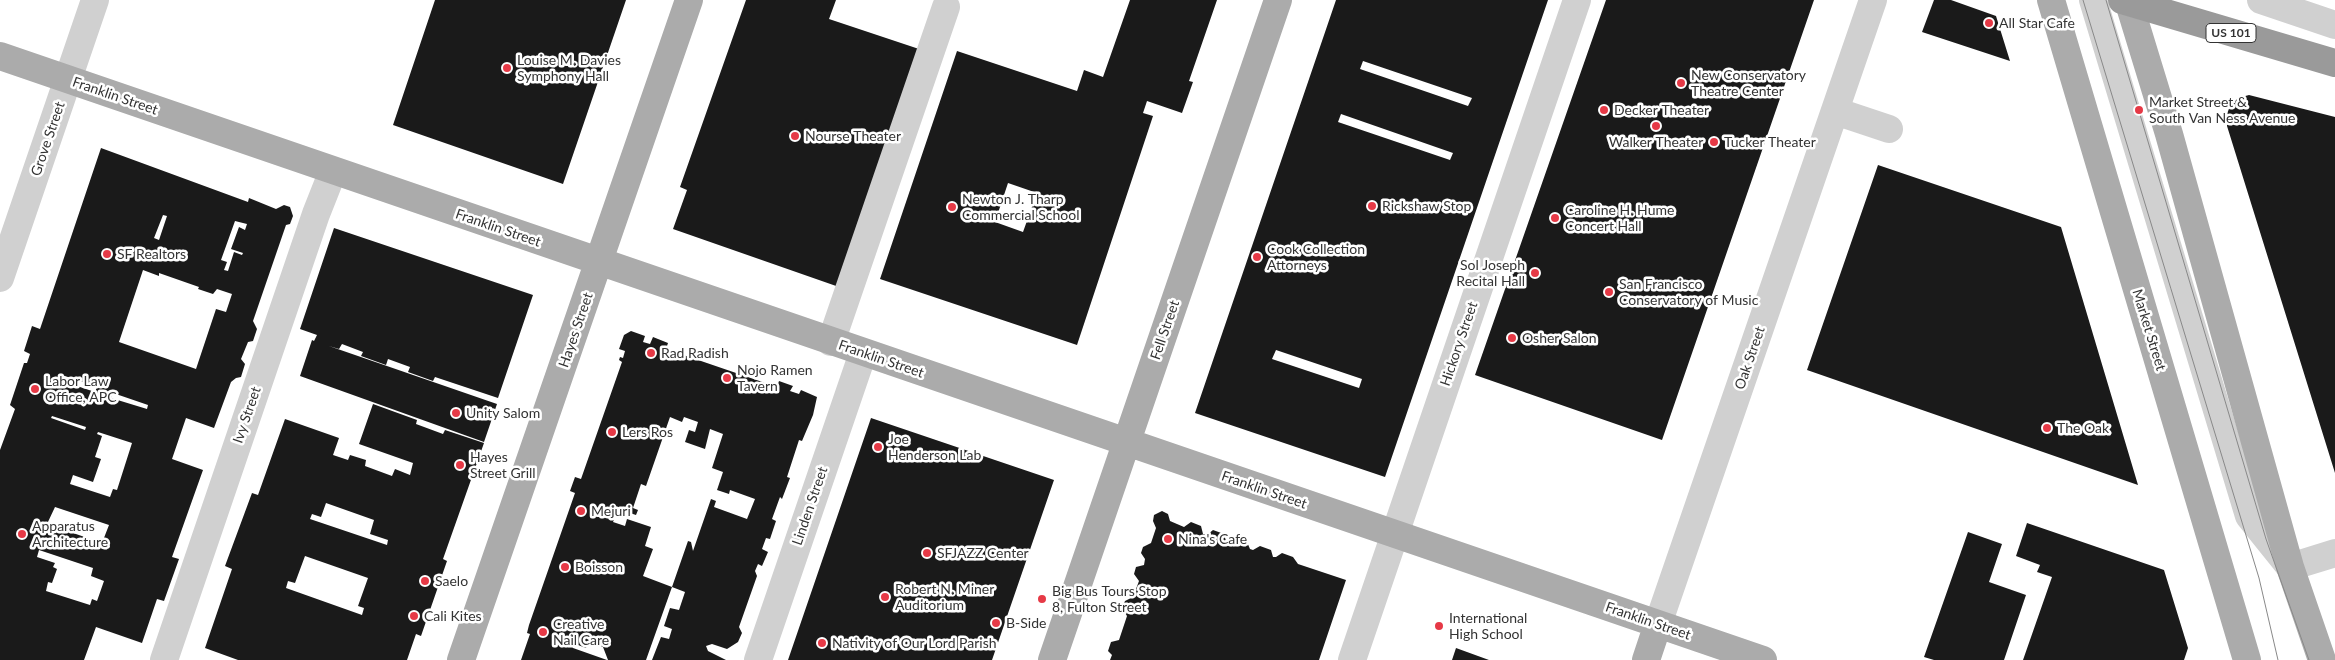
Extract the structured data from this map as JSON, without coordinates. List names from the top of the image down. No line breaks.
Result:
{"streets":{"highway":["US 101"],"main road":["Franklin Street","Hayes Street","Fell Street","Market Street","Oak Street"],"street":["Grove Street","Hickory Street","Ivy Street","Linden Street"]},"crossings":[["Franklin Street","Grove Street"],["Franklin Street","Hayes Street"],["Franklin Street","Fell Street"],["Franklin Street","Hickory Street"],["Franklin Street","Oak Street"],["Franklin Street","Ivy Street"],["Franklin Street","Linden Street"]],"places":["All Star Cafe","Louise M. Davies Symphony Hall","New Conservatory Theatre Center","Decker Theater","Market Street & South Van Ness Avenue","Walker Theater","Nourse Theater","Tucker Theater","Rickshaw Stop","Newton J. Tharp Commercial School","Caroline H. Hume Concert Hall","SF Realtors","Cook Collection Attorneys","Sol Joseph Recital Hall","San Francisco Conservatory of Music","Osher Salon","Rad Radish","Nojo Ramen Tavern","Labor Law Office, APC","Unity Salom","The Oak","Lers Ros","Joe Henderson Lab","Hayes Street Grill","Mejuri","Apparatus Architecture","Nina's Cafe","SFJAZZ Center","Boisson","Saelo","Robert N. Miner Auditorium","Big Bus Tours Stop 8, Fulton Street","Cali Kites","B-Side","International High School","Creative Nail Care","Nativity of Our Lord Parish"]}
